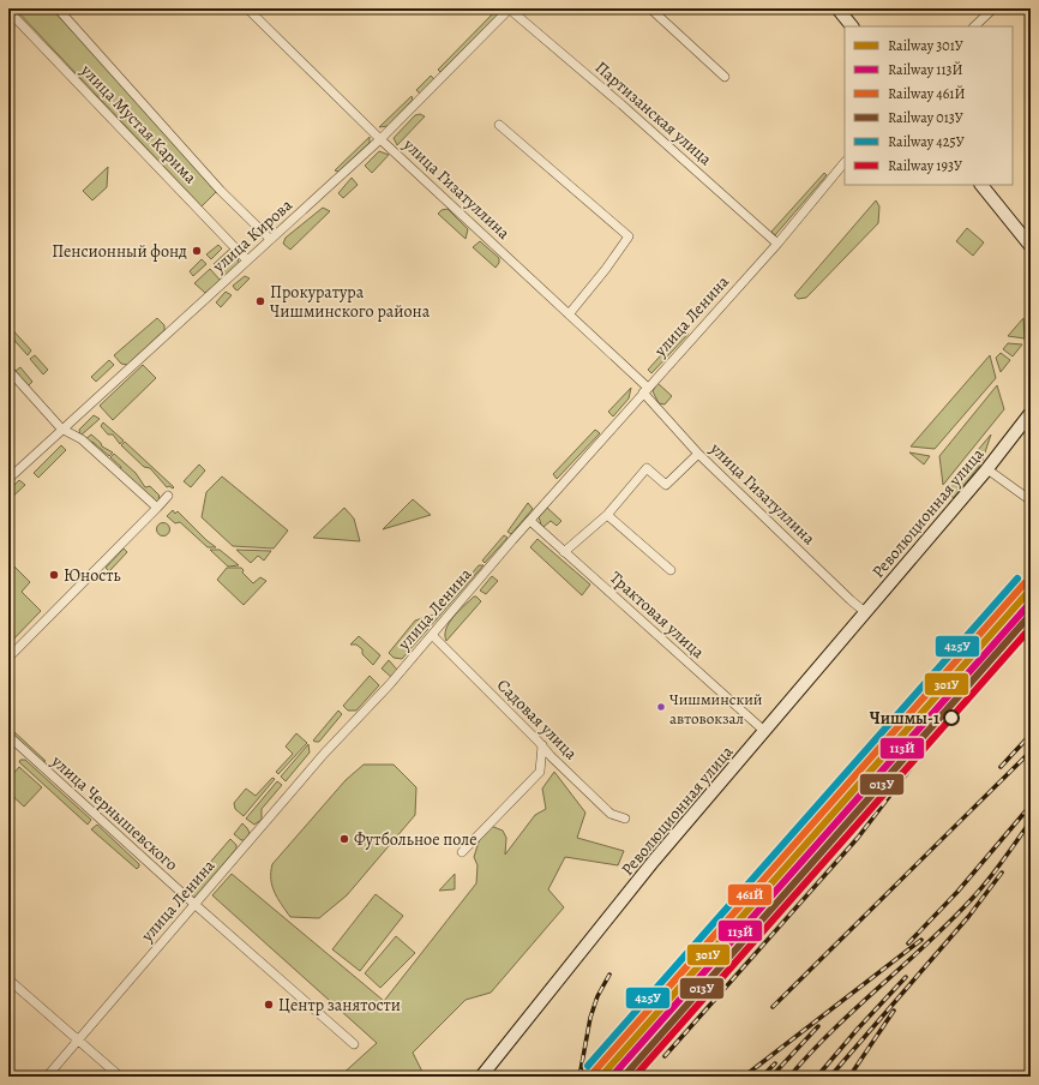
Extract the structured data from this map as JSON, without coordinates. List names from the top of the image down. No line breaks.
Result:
{"streets":{"main road":["Революционная улица"],"street":["Партизанская улица","улица Мустая Карима","улица Гизатуллина","улица Кирова","улица Ленина","Трактовая улица","Садовая улица","улица Чернышевского"]},"crossings":[["Партизанская улица","улица Кирова"],["Партизанская улица","улица Ленина"],["улица Мустая Карима","улица Кирова"],["улица Гизатуллина","улица Кирова"],["улица Гизатуллина","улица Ленина"],["улица Гизатуллина","Революционная улица"],["улица Ленина","Трактовая улица"],["улица Ленина","Садовая улица"],["улица Ленина","улица Чернышевского"],["Революционная улица","Трактовая улица"]],"places":["Пенсионный фонд","Прокуратура Чишминского района","Юность","Чишминский автовокзал","Чишмы-1","Футбольное поле","Центр занятости"],"lines":["rail line 425У","rail line 461Й","rail line 301У","rail line 113Й","rail line 013У","rail line 193У"],"legend":["Railway 301У","Railway 113Й","Railway 461Й","Railway 013У","Railway 425У","Railway 193У"]}
